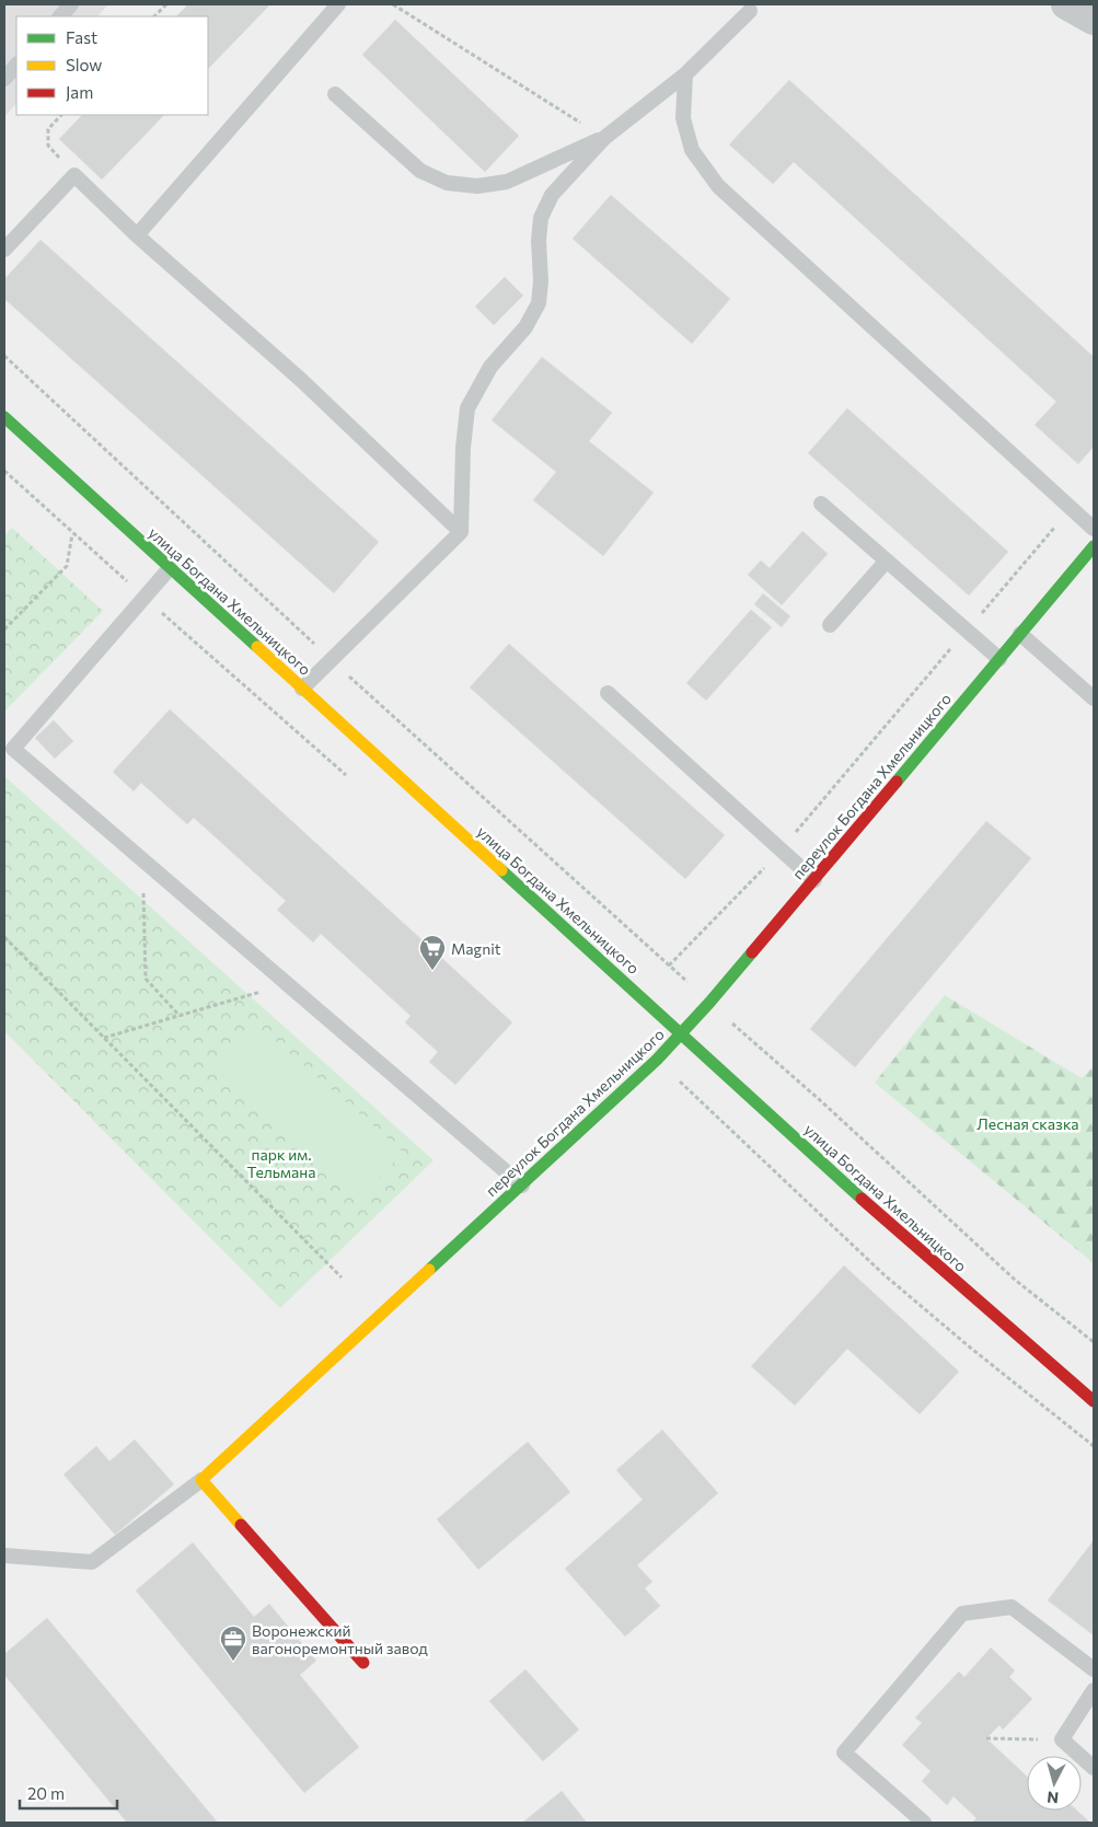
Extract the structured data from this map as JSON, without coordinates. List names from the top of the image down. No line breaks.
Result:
{"streets":{"street":["улица Богдана Хмельницкого","переулок Богдана Хмельницкого"]},"crossings":[["улица Богдана Хмельницкого","переулок Богдана Хмельницкого"]],"parks":["Лесная сказка","парк им. Тельмана"],"places":{"supermarket":["Magnit"],"office":["Воронежский вагоноремонтный завод"]},"legend":["Fast","Slow","Jam"],"scale_bar":"20 m","north":"bottom"}
